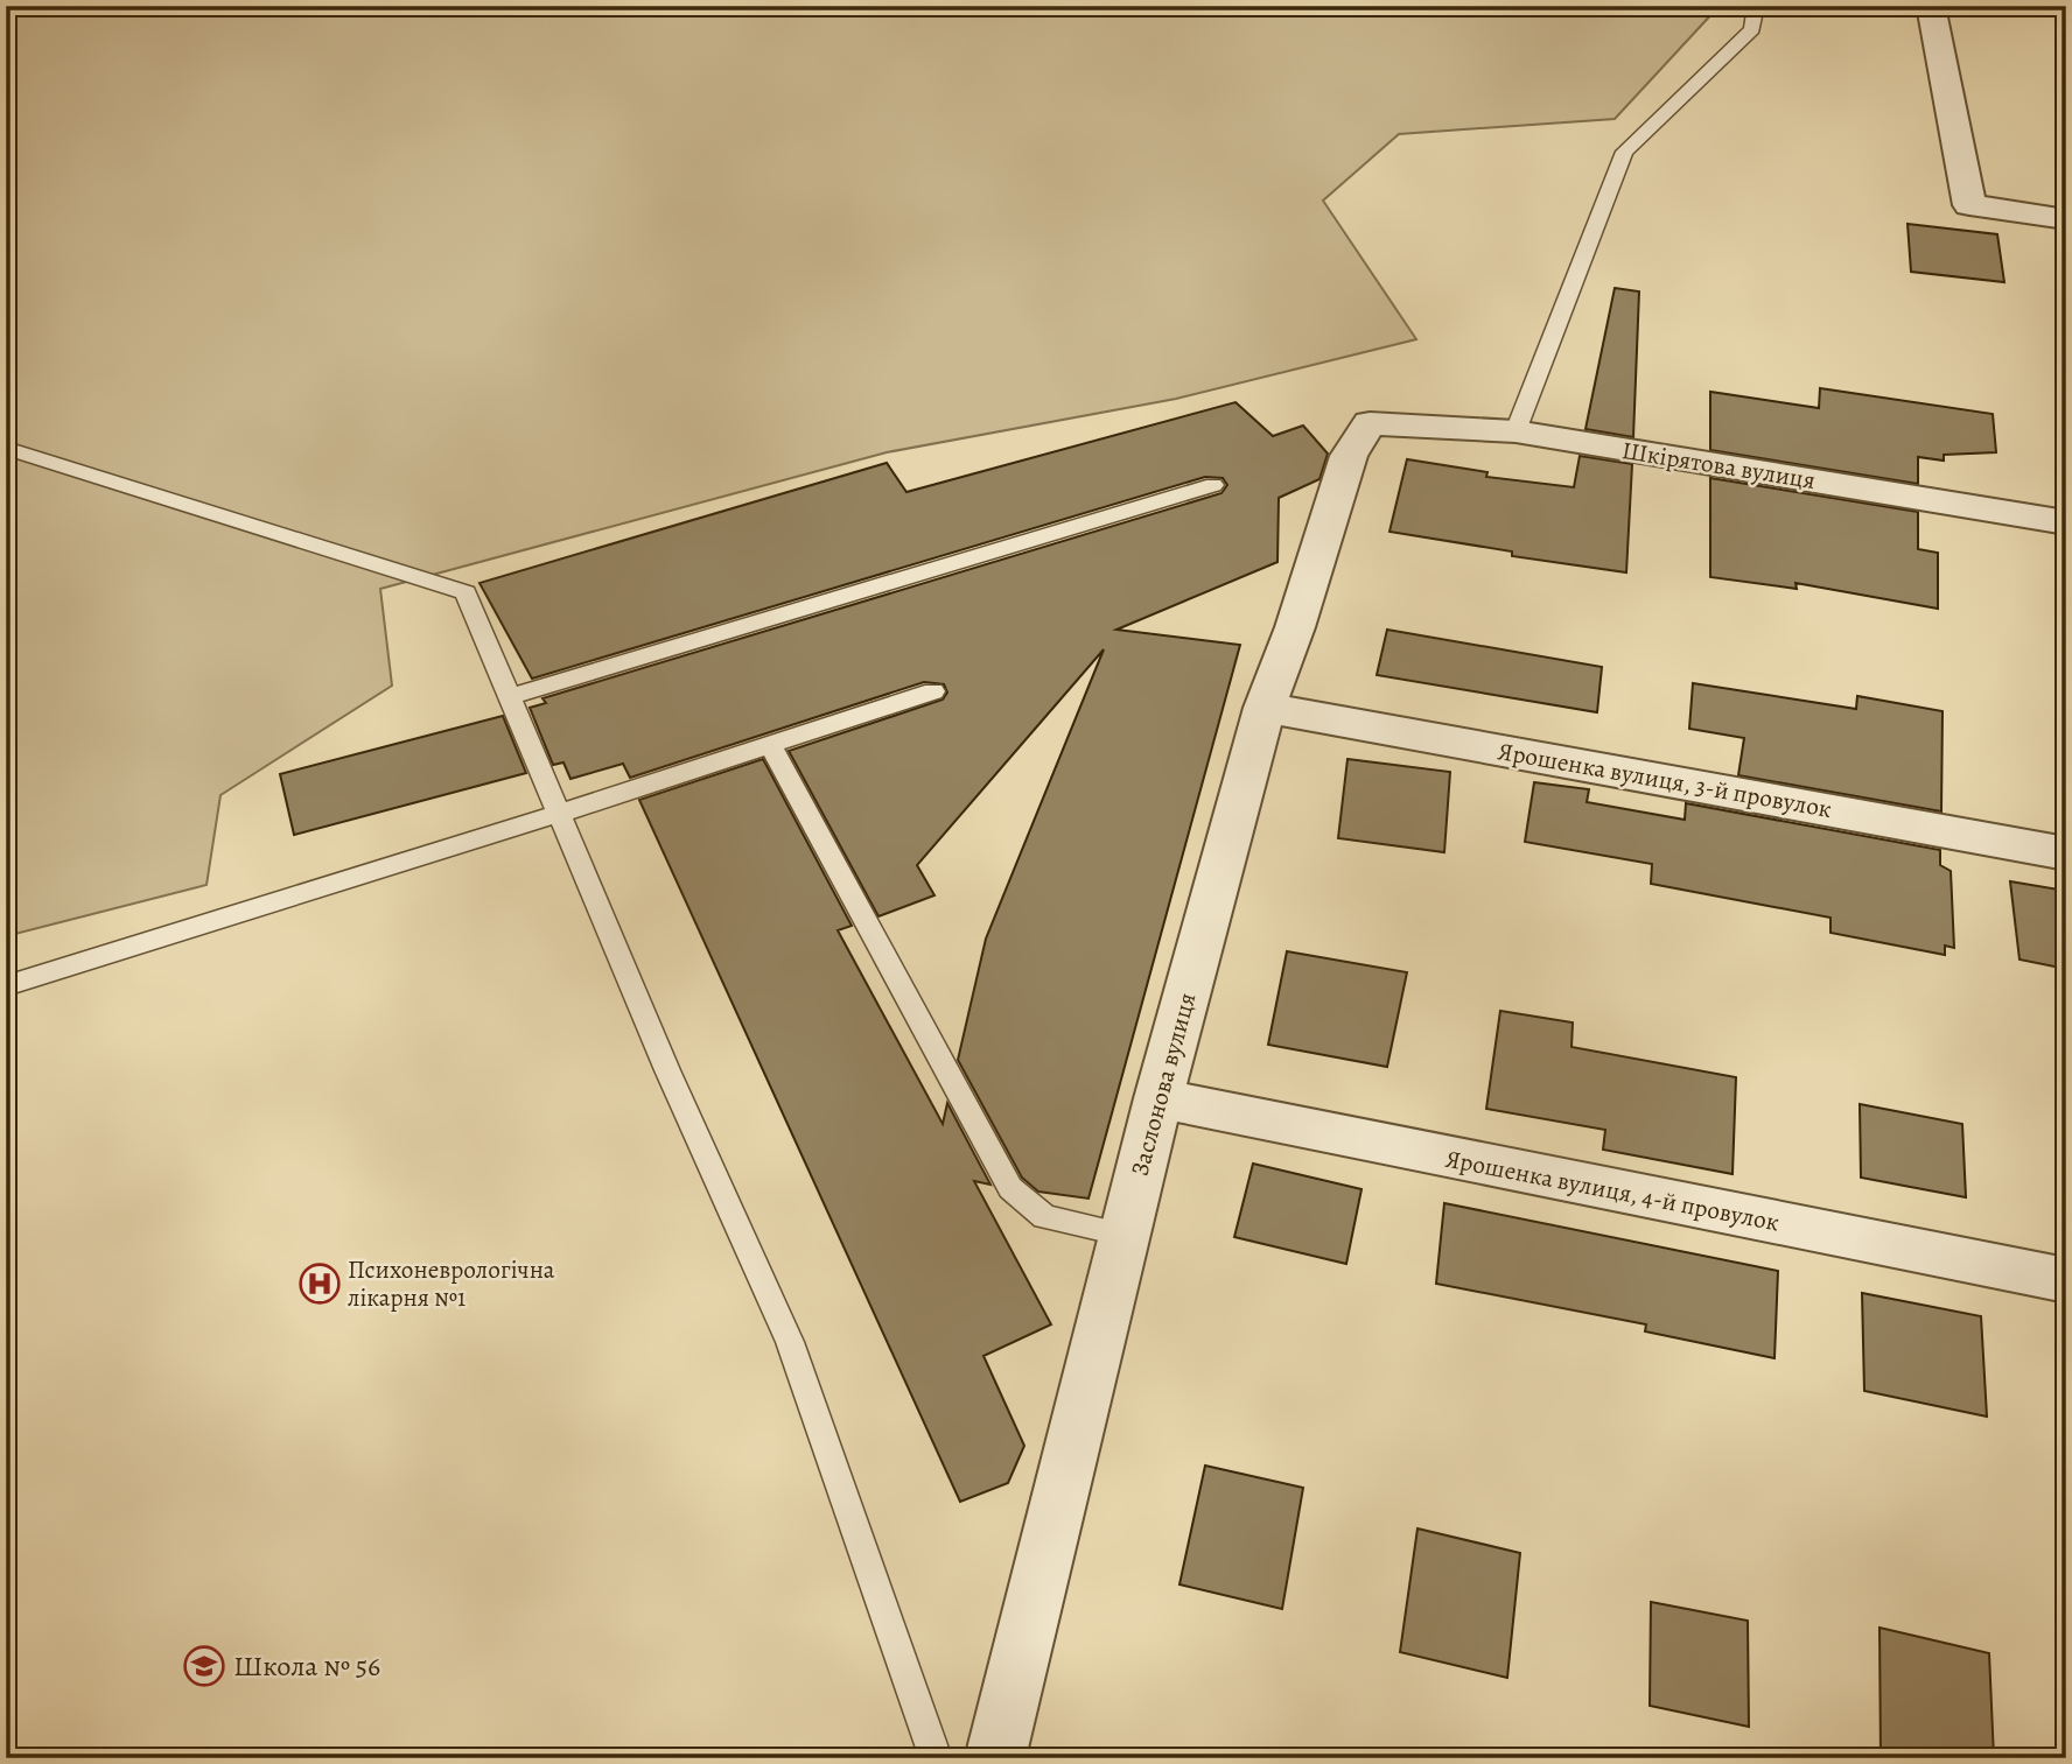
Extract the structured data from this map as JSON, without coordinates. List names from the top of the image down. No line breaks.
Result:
{"streets":{"street":["Шкірятова вулиця","Ярошенка вулиця, 3-й провулок","Заслонова вулиця","Ярошенка вулиця, 4-й провулок"]},"crossings":[["Шкірятова вулиця","Заслонова вулиця"],["Ярошенка вулиця, 3-й провулок","Заслонова вулиця"],["Заслонова вулиця","Ярошенка вулиця, 4-й провулок"]],"places":{"hospital":["Психоневрологічна лікарня №1"],"school or university":["Школа № 56"]}}
